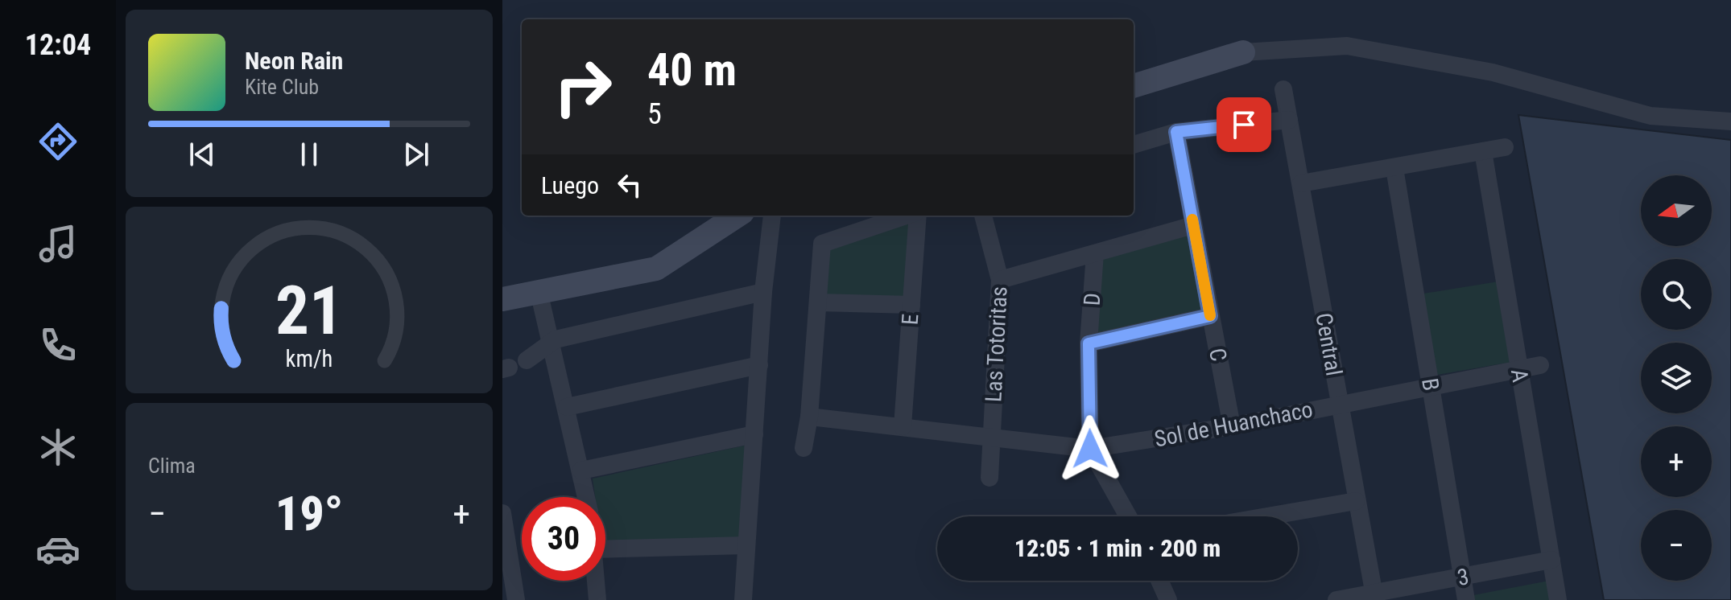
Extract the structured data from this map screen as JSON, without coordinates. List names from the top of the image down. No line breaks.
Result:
{"streets":{"street":["D","E","Las Totoritas","Central","C","A","B","Sol de Huanchaco","3"]},"crossings":[["D","Sol de Huanchaco"],["E","Sol de Huanchaco"],["Las Totoritas","Sol de Huanchaco"],["Central","Sol de Huanchaco"],["Central","3"],["C","Sol de Huanchaco"],["A","Sol de Huanchaco"],["A","3"],["B","Sol de Huanchaco"],["B","3"]],"north":"left","page":{"tabs":"12:04","turn":["40 m","5"],"song":["Neon Rain","Kite Club"],"then":"Luego","map_buttons":["+","−"],"tile":"Clima","heat":["−","19°","+"],"limit":"30","trip":"12:05 · 1 min · 200 m","gauge":["21","km/h"]}}
